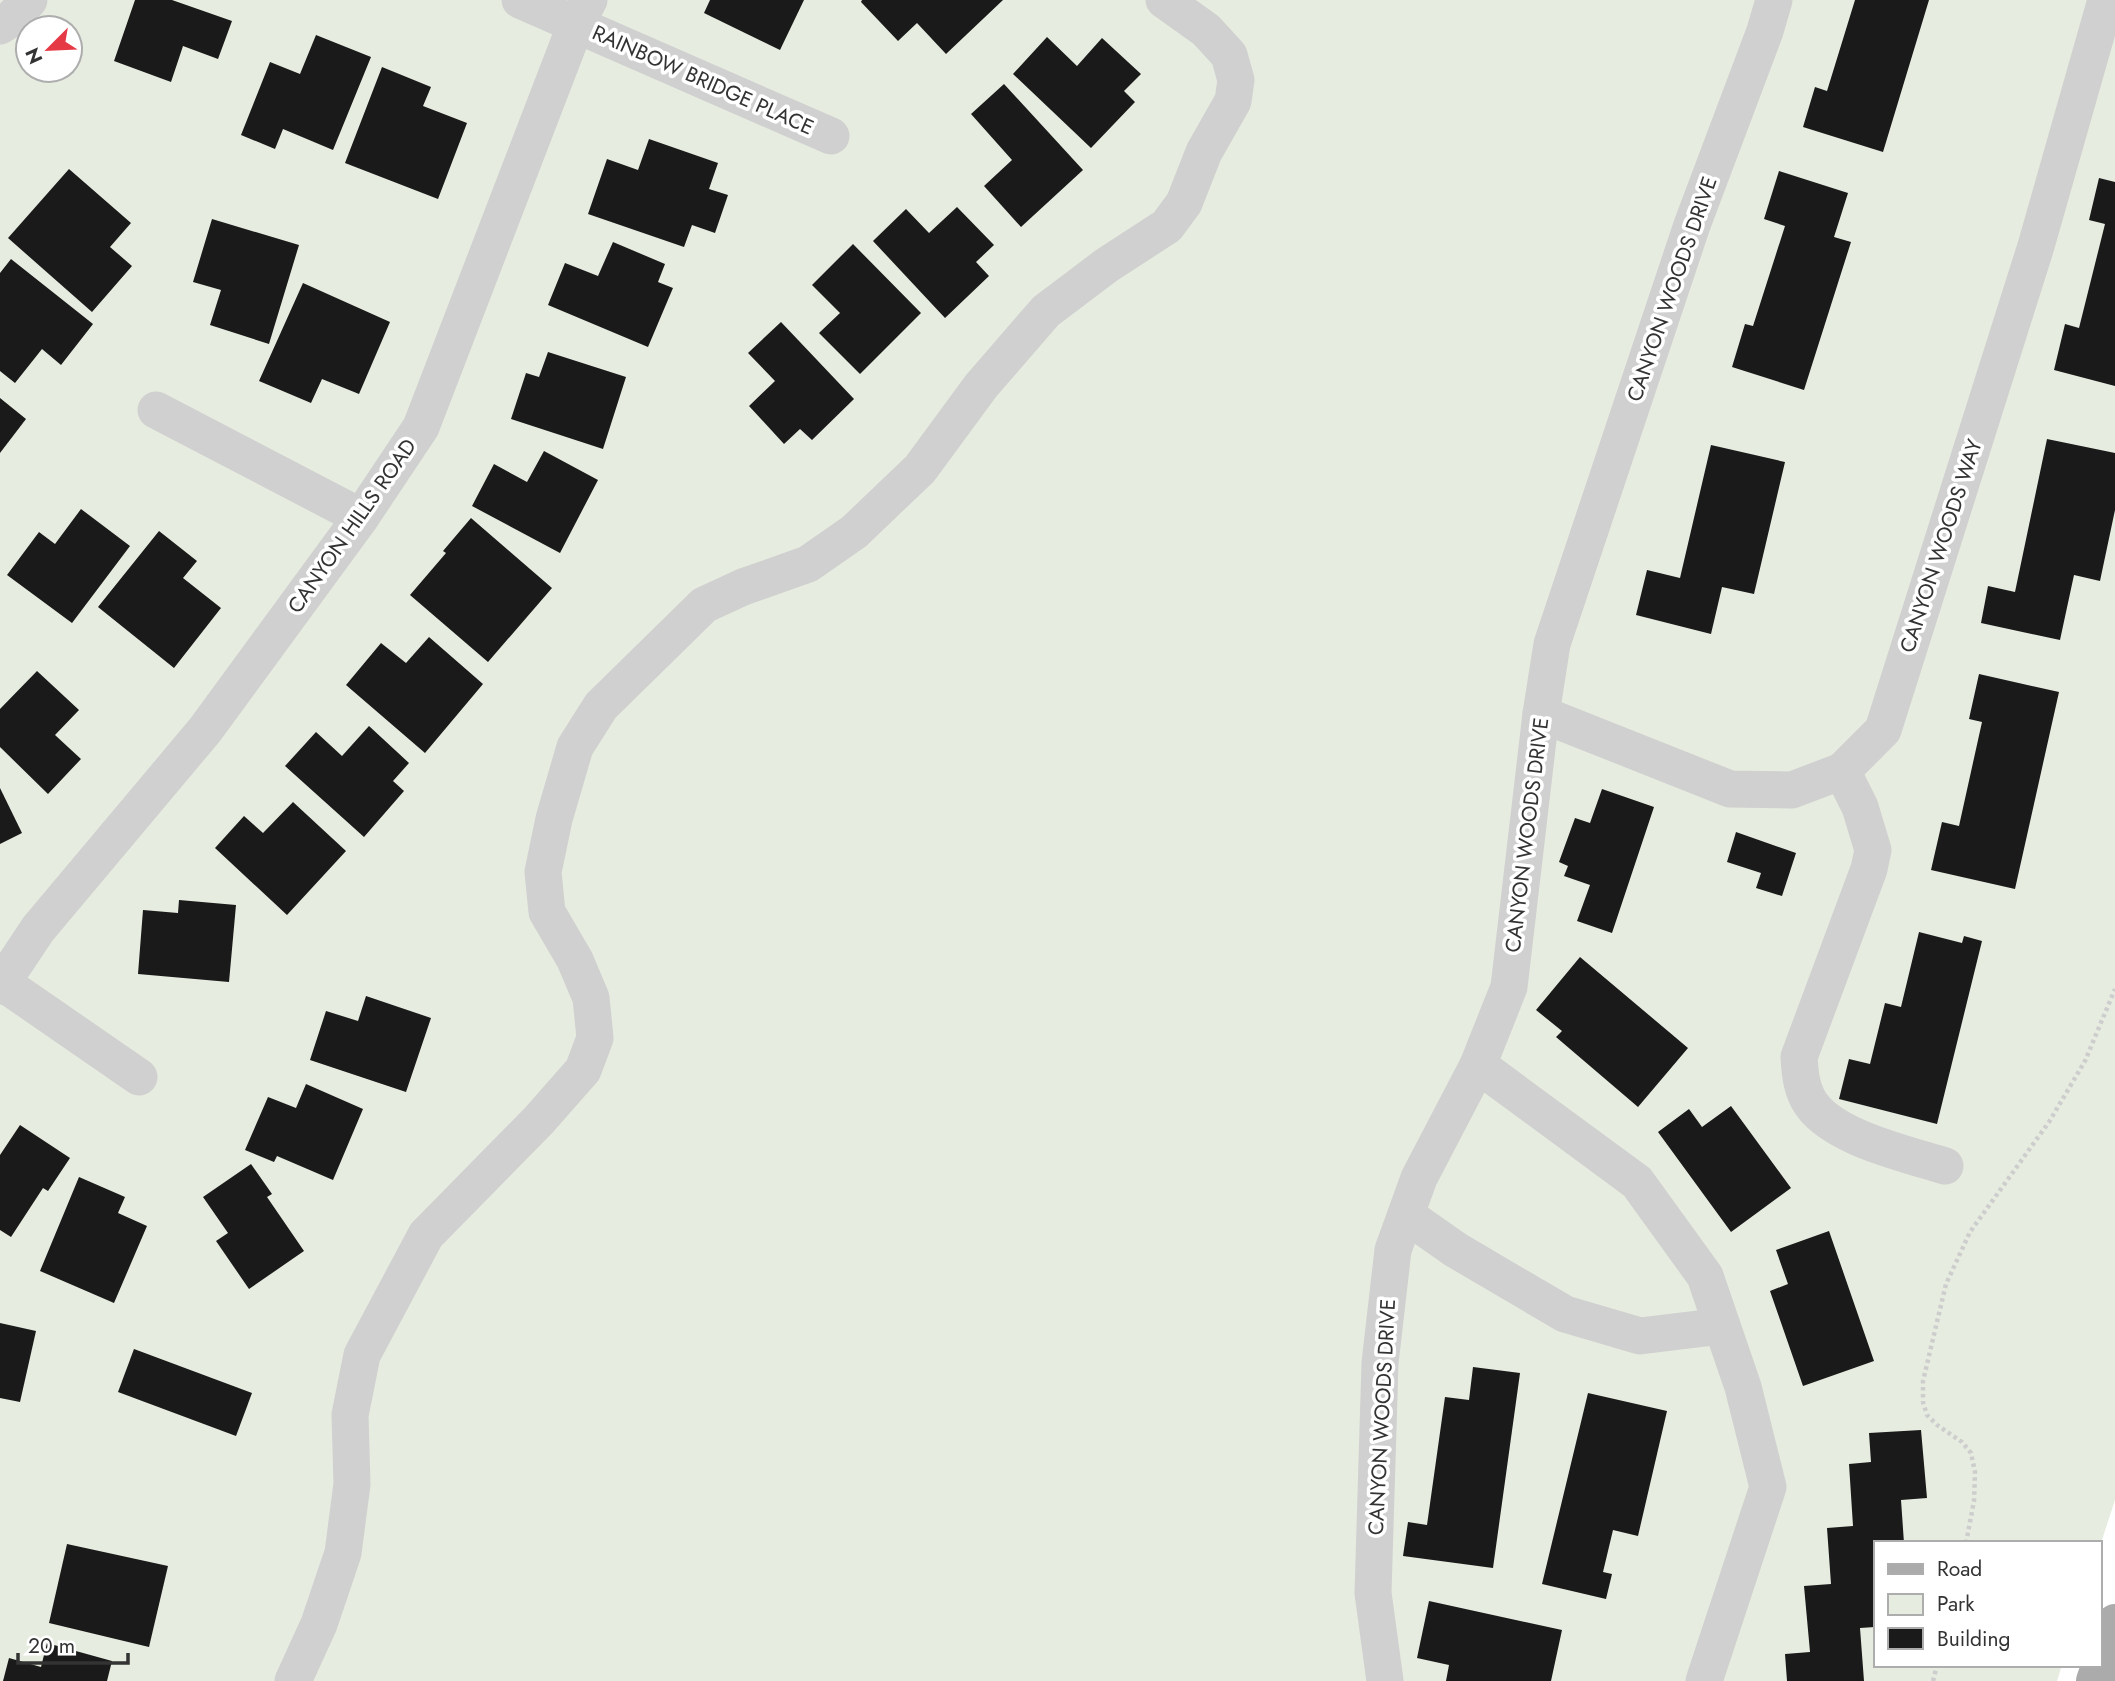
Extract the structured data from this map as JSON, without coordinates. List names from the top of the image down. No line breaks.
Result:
{"streets":{"street":["RAINBOW BRIDGE PLACE","CANYON WOODS DRIVE","CANYON HILLS ROAD","CANYON WOODS WAY"]},"crossings":[["RAINBOW BRIDGE PLACE","CANYON HILLS ROAD"],["CANYON WOODS DRIVE","CANYON WOODS WAY"]],"legend":["Road","Park","Building"],"scale_bar":"20 m","north":"bottom left"}
